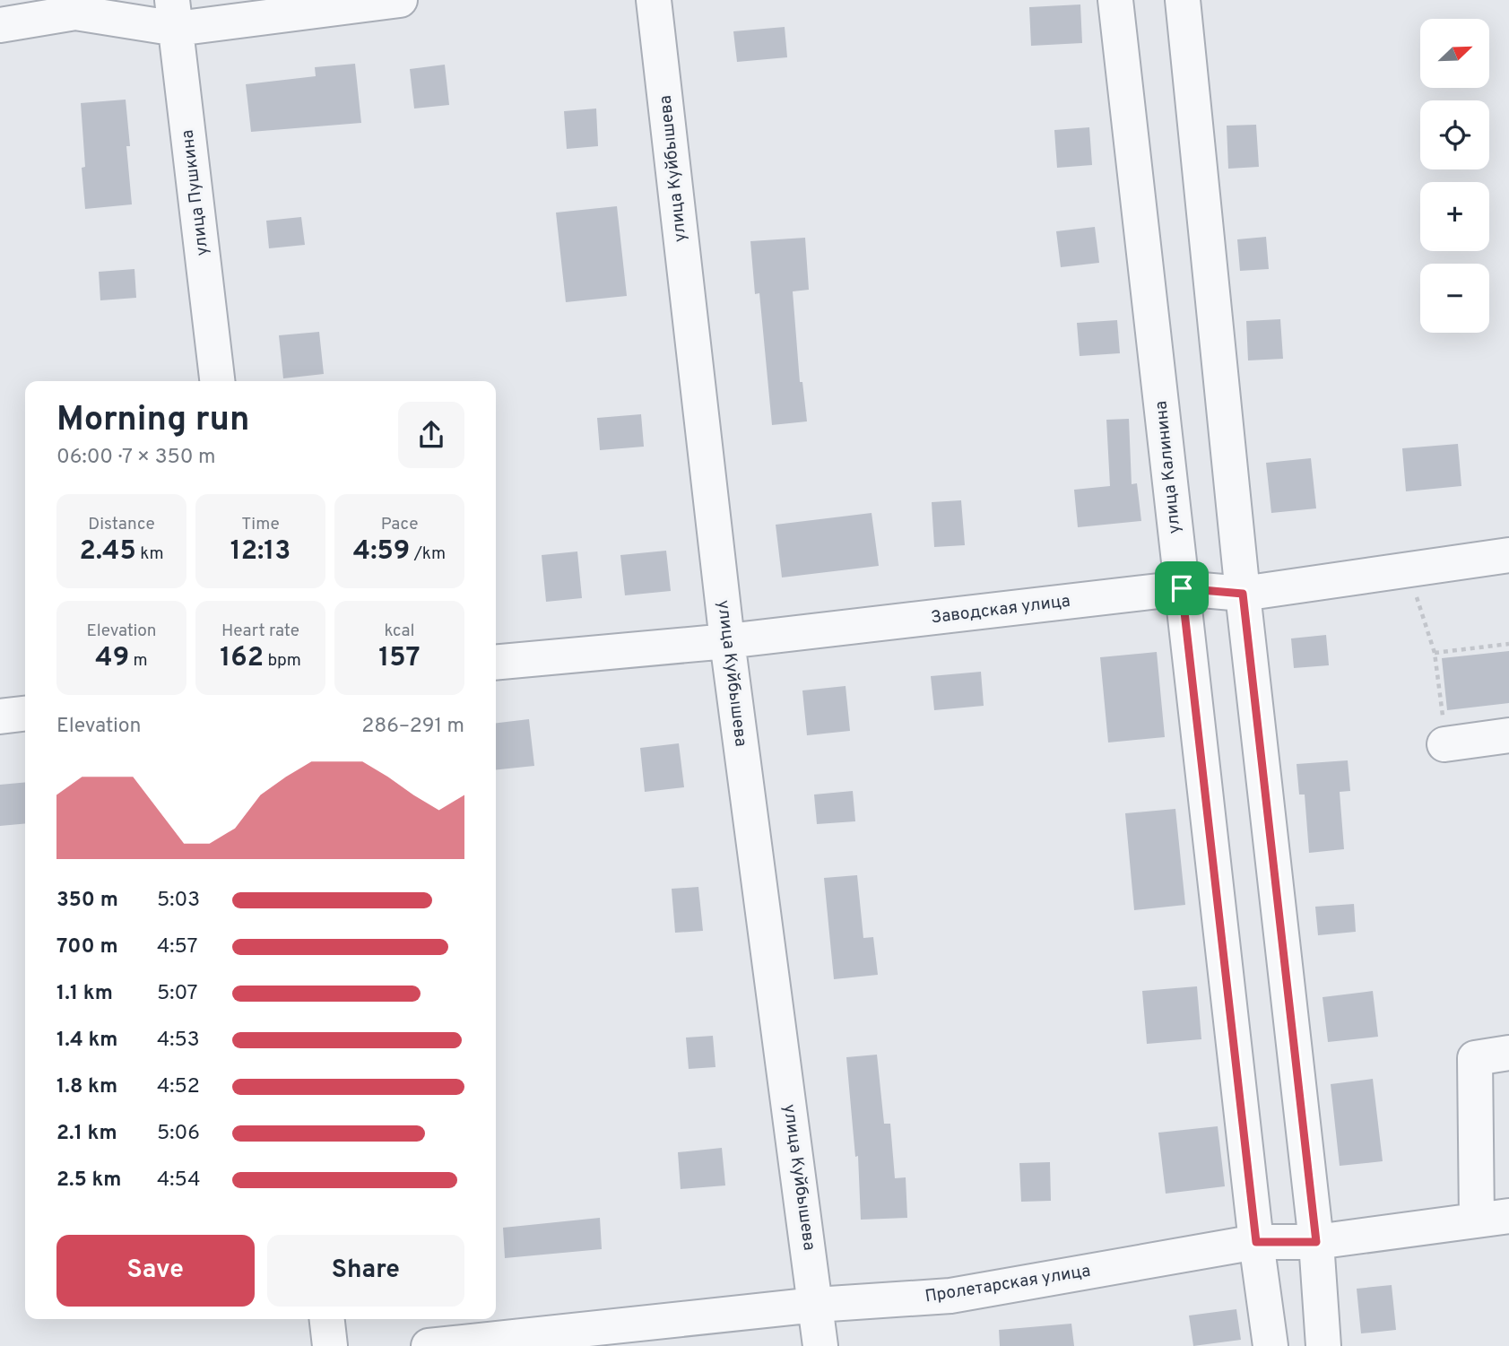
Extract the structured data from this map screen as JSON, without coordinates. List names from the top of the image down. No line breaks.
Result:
{"streets":{"street":["улица Куйбышева","улица Пушкина","улица Калинина","Заводская улица","Пролетарская улица"]},"crossings":[["улица Куйбышева","Заводская улица"],["улица Куйбышева","Пролетарская улица"],["улица Калинина","Заводская улица"],["улица Калинина","Пролетарская улица"]],"north":"top right","page":{"map_buttons":["+","−"],"heading":["Morning run","06:00 · 7 × 350 m"],"stats":[["Distance","2.45 km"],["Time","12:13"],["Pace","4:59 /km"],["Elevation","49 m"],["Heart rate","162 bpm"],["kcal","157"]],"chart":["Elevation","286–291 m"],"list":[{"name":"350 m","note":"5:03"},{"name":"700 m","note":"4:57"},{"name":"1.1 km","note":"5:07"},{"name":"1.4 km","note":"4:53"},{"name":"1.8 km","note":"4:52"},{"name":"2.1 km","note":"5:06"},{"name":"2.5 km","note":"4:54"}],"buttons":["Save","Share"]}}
